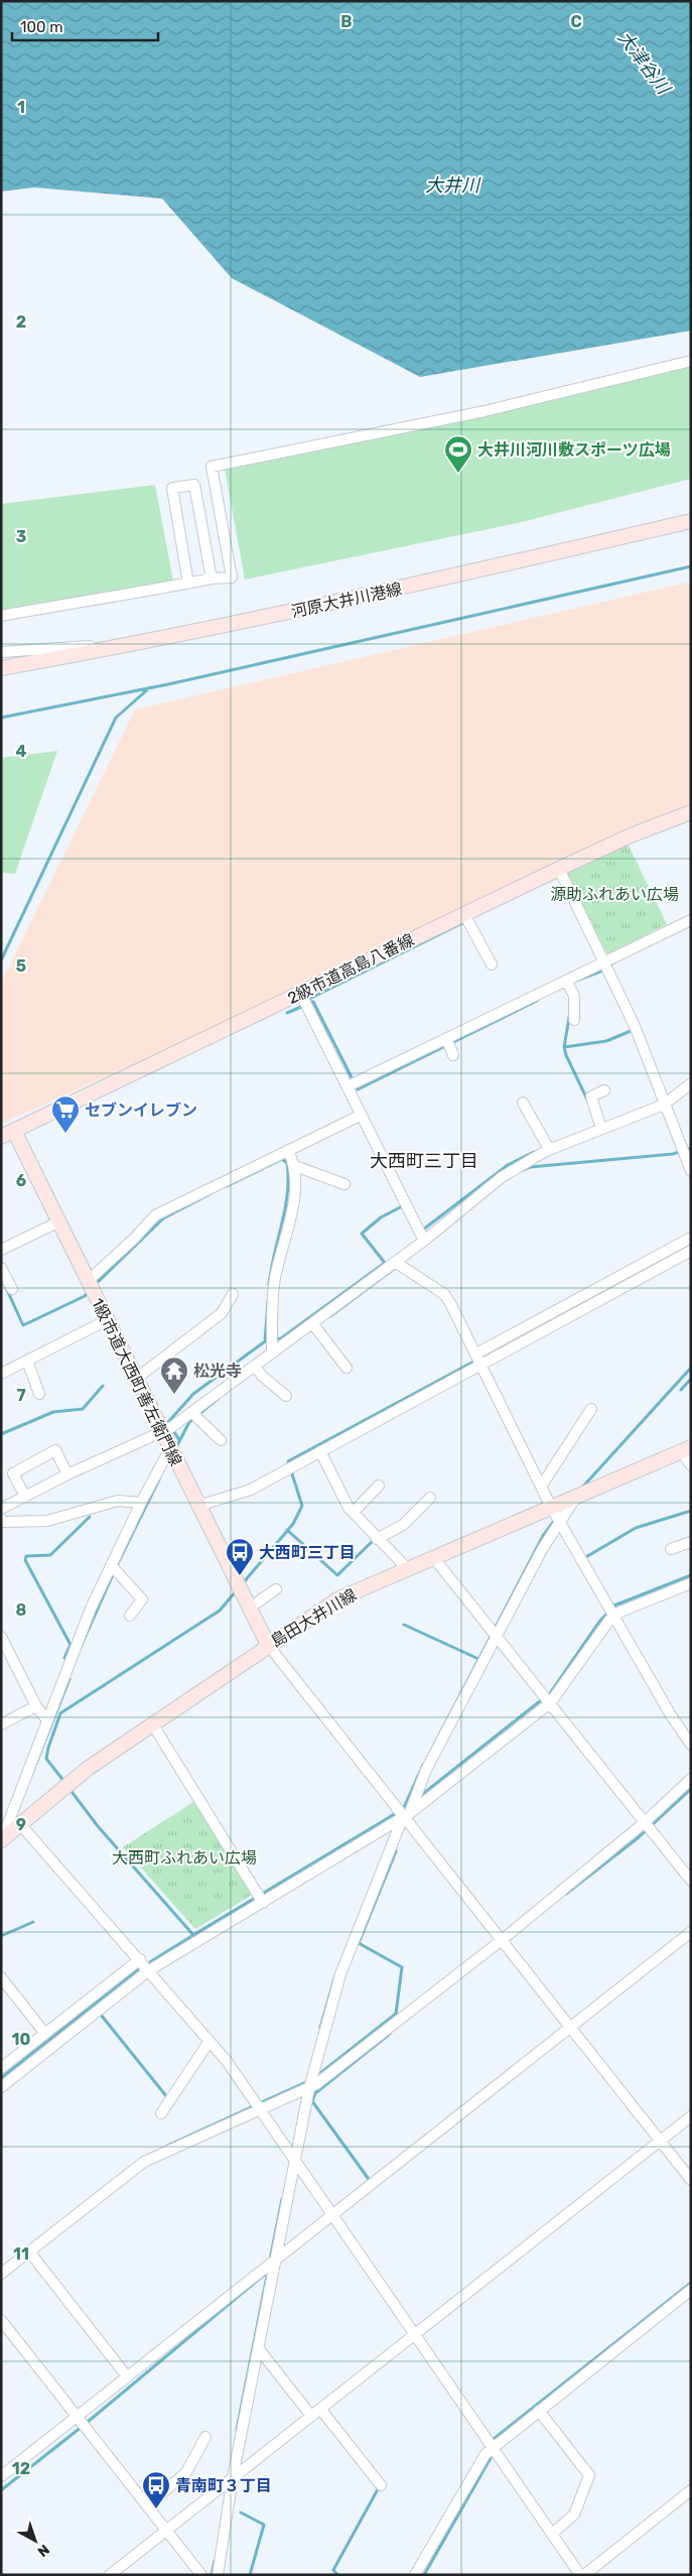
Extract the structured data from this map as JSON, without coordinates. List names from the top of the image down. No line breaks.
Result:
{"streets":{"main road":["河原大井川港線","2級市道高島八番線","1級市道大西町善左衛門線","島田大井川線"]},"crossings":[["2級市道高島八番線","1級市道大西町善左衛門線"],["1級市道大西町善左衛門線","島田大井川線"]],"districts":["大西町三丁目"],"water":["大津谷川","大井川"],"parks":["源助ふれあい広場","大西町ふれあい広場"],"places":{"sports":["大井川河川敷スポーツ広場"],"supermarket":["セブンイレブン"],"temple":["松光寺"],"bus stop":["大西町三丁目","青南町３丁目"]},"scale_bar":"100 m","north":"bottom right","grid":{"columns":["B","C"],"rows":["1","2","3","4","5","6","7","8","9","10","11","12"]}}
